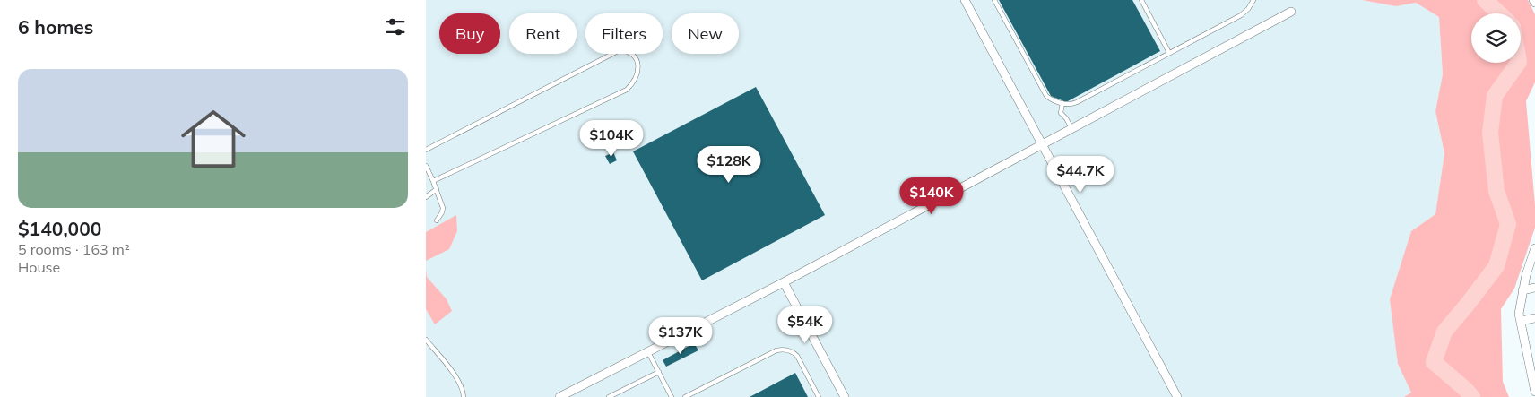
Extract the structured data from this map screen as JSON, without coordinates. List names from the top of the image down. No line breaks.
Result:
{"page":{"heading":"6 homes","chip":["Buy","Rent","Filters","New"],"list":[{"name":"$140,000","note":"5 rooms · 163 m² · House"}],"price":["$104K","$128K","$44.7K","$140K","$54K","$137K"]}}
